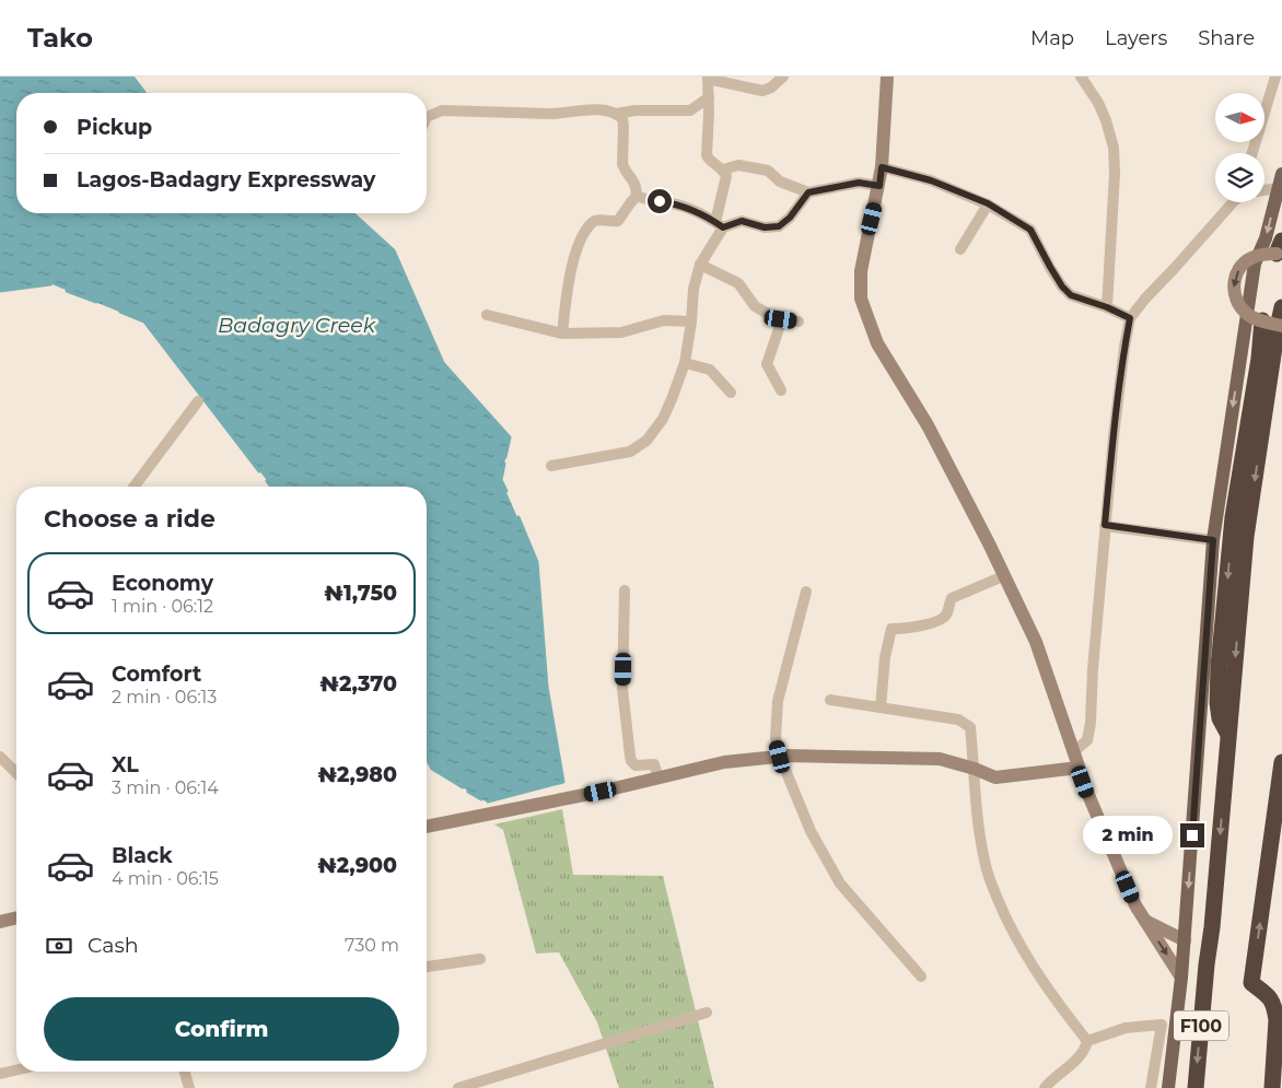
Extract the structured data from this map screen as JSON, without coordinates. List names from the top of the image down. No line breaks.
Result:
{"streets":{"highway":["F100"]},"water":["Badagry Creek"],"north":"right","page":{"header":"Tako","nav":["Map","Layers","Share"],"banner":["Pickup","Lagos-Badagry Expressway"],"heading":"Choose a ride","list":[{"name":"Economy","note":"1 min · 06:12","value":"₦1,750"},{"name":"Comfort","note":"2 min · 06:13","value":"₦2,370"},{"name":"XL","note":"3 min · 06:14","value":"₦2,980"},{"name":"Black","note":"4 min · 06:15","value":"₦2,900"}],"bubble":"2 min","pay":["Cash","730 m"],"buttons":"Confirm"}}
